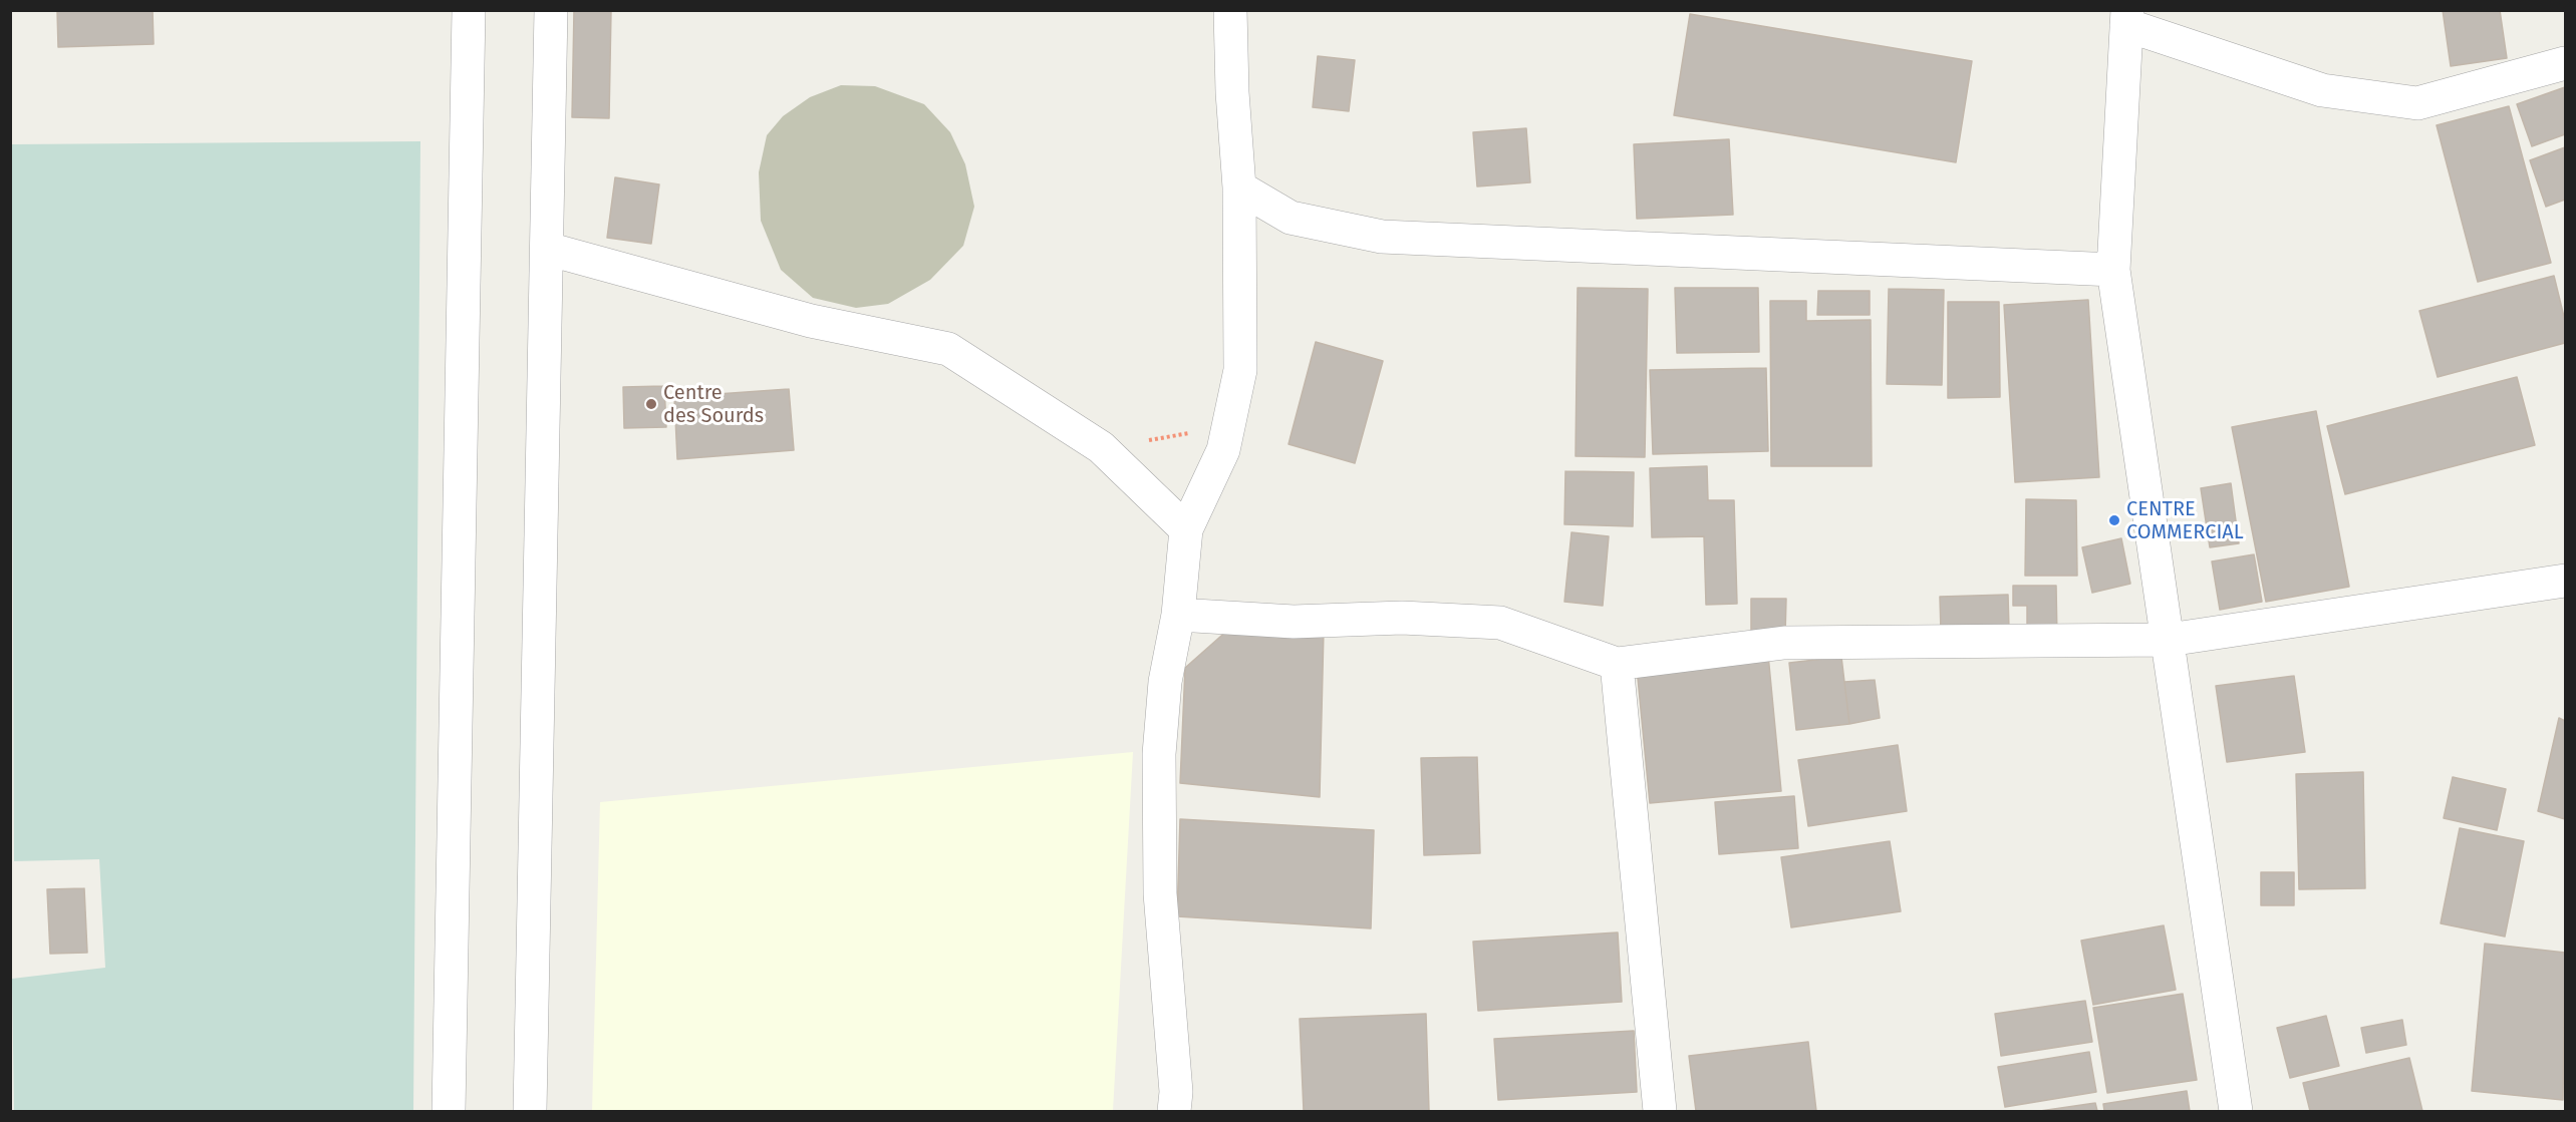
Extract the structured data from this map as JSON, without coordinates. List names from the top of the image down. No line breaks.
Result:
{"places":["Centre des Sourds","CENTRE COMMERCIAL"]}
